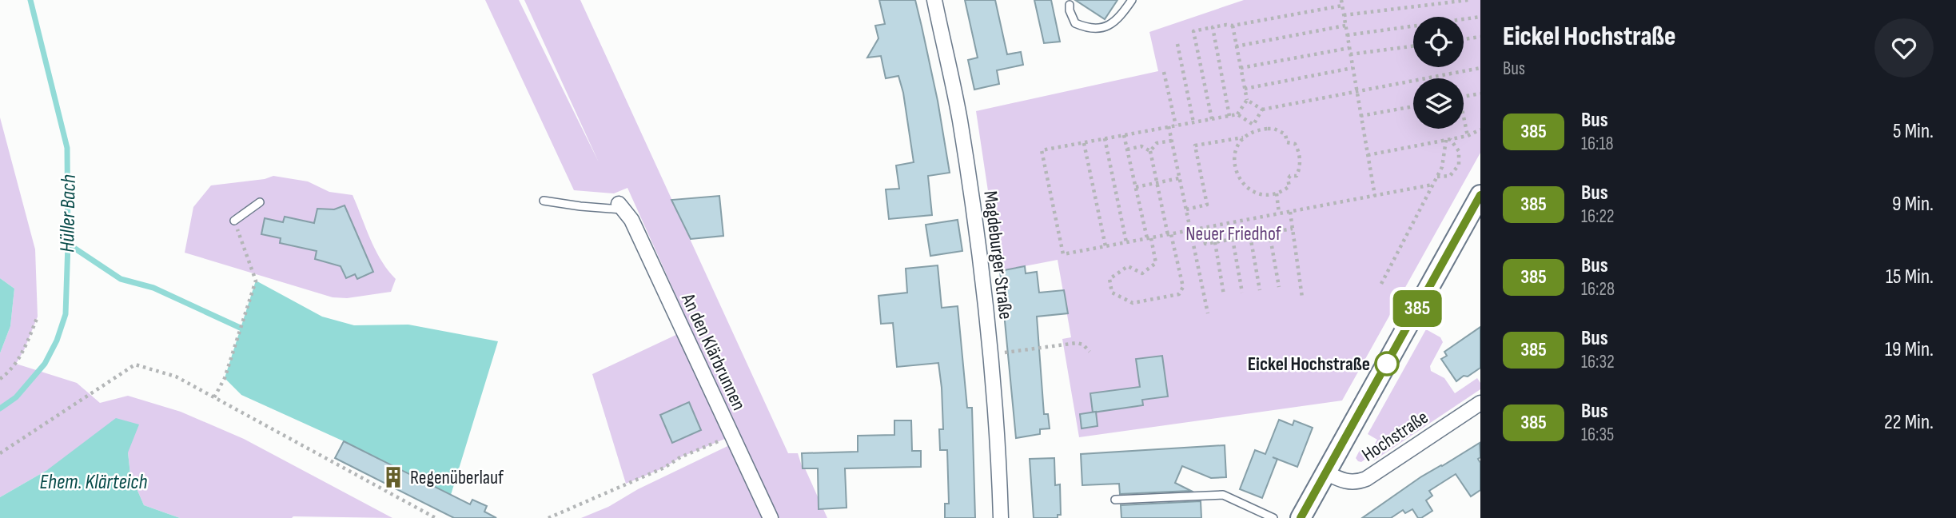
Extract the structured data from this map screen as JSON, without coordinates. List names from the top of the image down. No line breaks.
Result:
{"streets":{"street":["Magdeburger Straße","An den Klärbrunnen","Hochstraße"]},"water":["Hüller Bach","Ehem. Klärteich"],"parks":["Neuer Friedhof"],"places":{"other":["Eickel Hochstraße"],"building":["Regenüberlauf"]},"lines":["bus line 385"],"page":{"on_map":"385","heading":["Eickel Hochstraße","Bus"],"list":[{"mark":"385","name":"Bus","note":"16:18","value":"5 Min."},{"mark":"385","name":"Bus","note":"16:22","value":"9 Min."},{"mark":"385","name":"Bus","note":"16:28","value":"15 Min."},{"mark":"385","name":"Bus","note":"16:32","value":"19 Min."},{"mark":"385","name":"Bus","note":"16:35","value":"22 Min."}]}}
